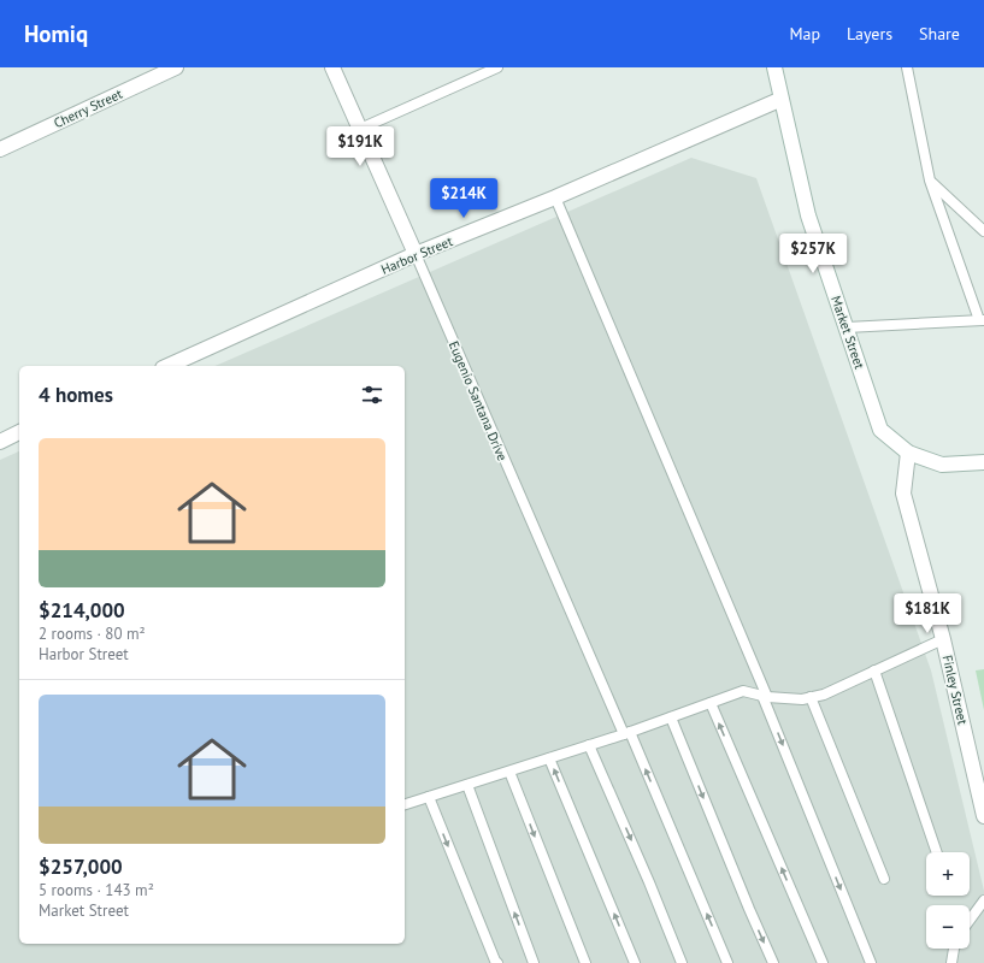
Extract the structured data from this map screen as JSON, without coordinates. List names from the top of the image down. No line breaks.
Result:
{"streets":{"street":["Cherry Street","Harbor Street","Market Street","Eugenio Santana Drive","Finley Street"]},"crossings":[["Harbor Street","Market Street"],["Harbor Street","Eugenio Santana Drive"],["Market Street","Finley Street"]],"page":{"header":"Homiq","nav":["Map","Layers","Share"],"price":["$191K","$214K","$257K","$181K"],"heading":"4 homes","list":[{"name":"$214,000","note":"2 rooms · 80 m² · Harbor Street"},{"name":"$257,000","note":"5 rooms · 143 m² · Market Street"}],"map_buttons":["+","−"]}}
